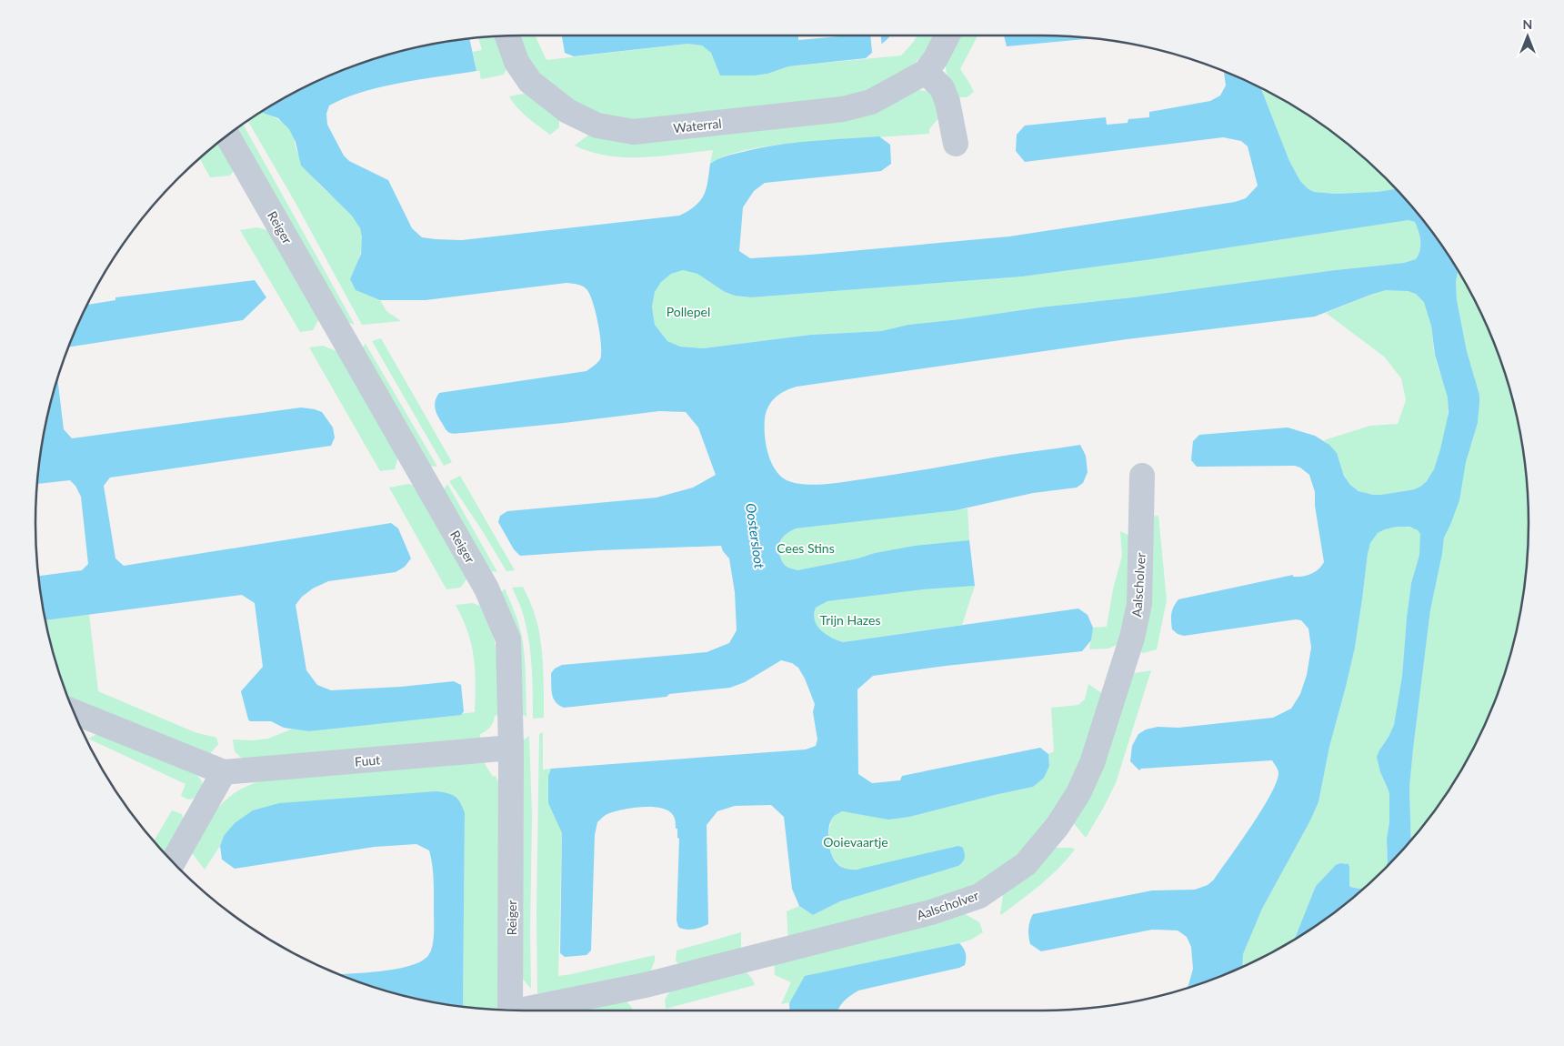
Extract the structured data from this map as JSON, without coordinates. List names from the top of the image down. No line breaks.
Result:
{"streets":{"street":["Waterral","Reiger","Aalscholver","Fuut"]},"crossings":[["Reiger","Fuut"]],"water":["Oostersloot"],"parks":["Pollepel","Cees Stins","Trijn Hazes","Ooievaartje"],"north":"top"}
